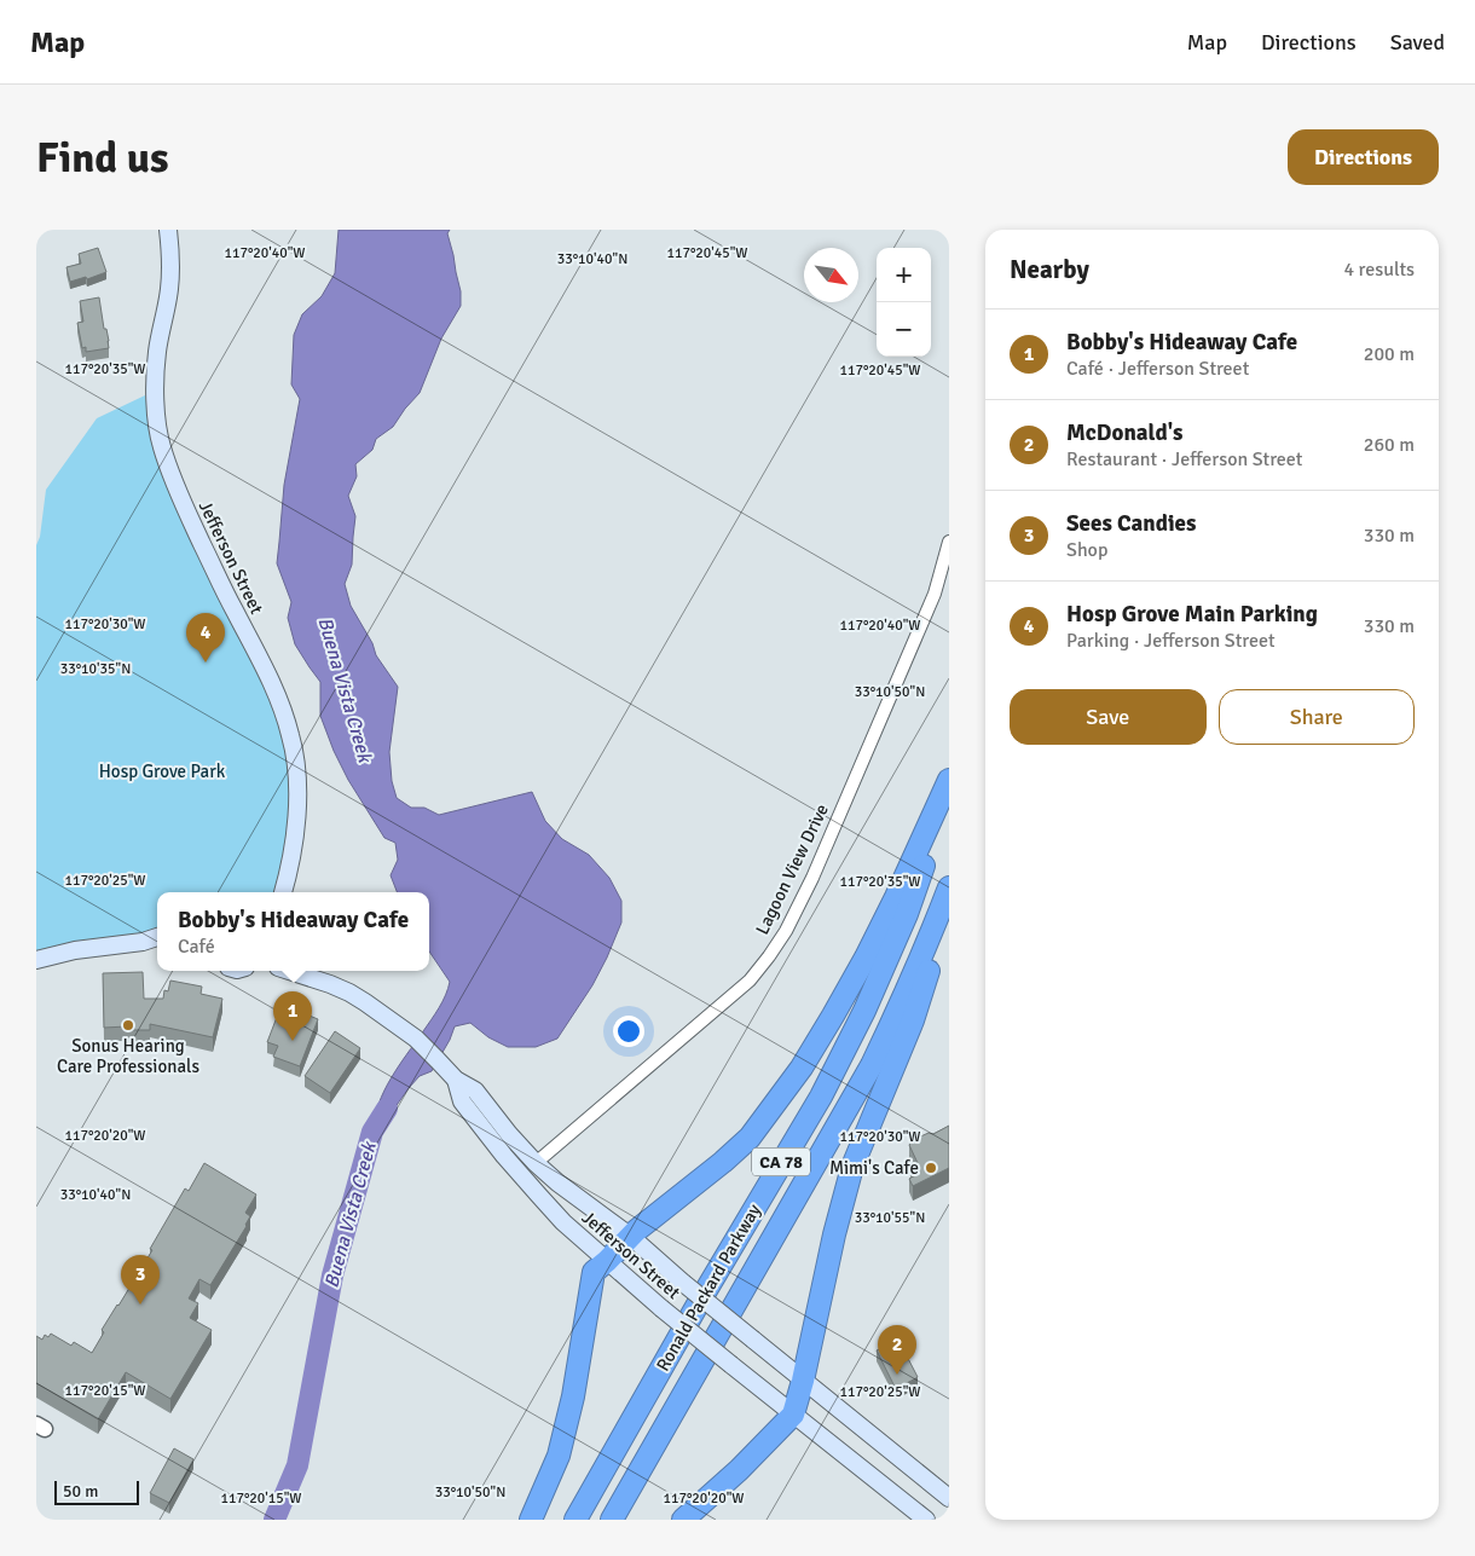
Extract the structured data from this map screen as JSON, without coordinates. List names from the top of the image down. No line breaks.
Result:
{"streets":{"highway":["CA 78","Ronald Packard Parkway"],"main road":["Jefferson Street"],"street":["Lagoon View Drive"]},"crossings":[["Jefferson Street","Lagoon View Drive"]],"water":["Buena Vista Creek"],"parks":["Hosp Grove Park"],"places":["Sonus Hearing Care Professionals","Mimi's Cafe"],"scale_bar":"50 m","north":"bottom right","page":{"header":"Map","nav":["Map","Directions","Saved"],"buttons":["Directions",["Save","Share"]],"title":"Find us","heading":["Nearby","4 results"],"map_buttons":["+","−"],"list":[{"mark":"1","name":"Bobby's Hideaway Cafe","note":"Café · Jefferson Street","value":"200 m"},{"mark":"2","name":"McDonald's","note":"Restaurant · Jefferson Street","value":"260 m"},{"mark":"3","name":"Sees Candies","note":"Shop","value":"330 m"},{"mark":"4","name":"Hosp Grove Main Parking","note":"Parking · Jefferson Street","value":"330 m"}],"pins":["4","1","3","2"],"popup":["Bobby's Hideaway Cafe","Café"],"scale":"50 m"},"coordinates":["117°20'45\"W","117°20'40\"W","33°10'40\"N","117°20'35\"W","117°20'30\"W","33°10'35\"N","33°10'50\"N","117°20'25\"W","117°20'20\"W","33°10'55\"N","117°20'15\"W"]}
